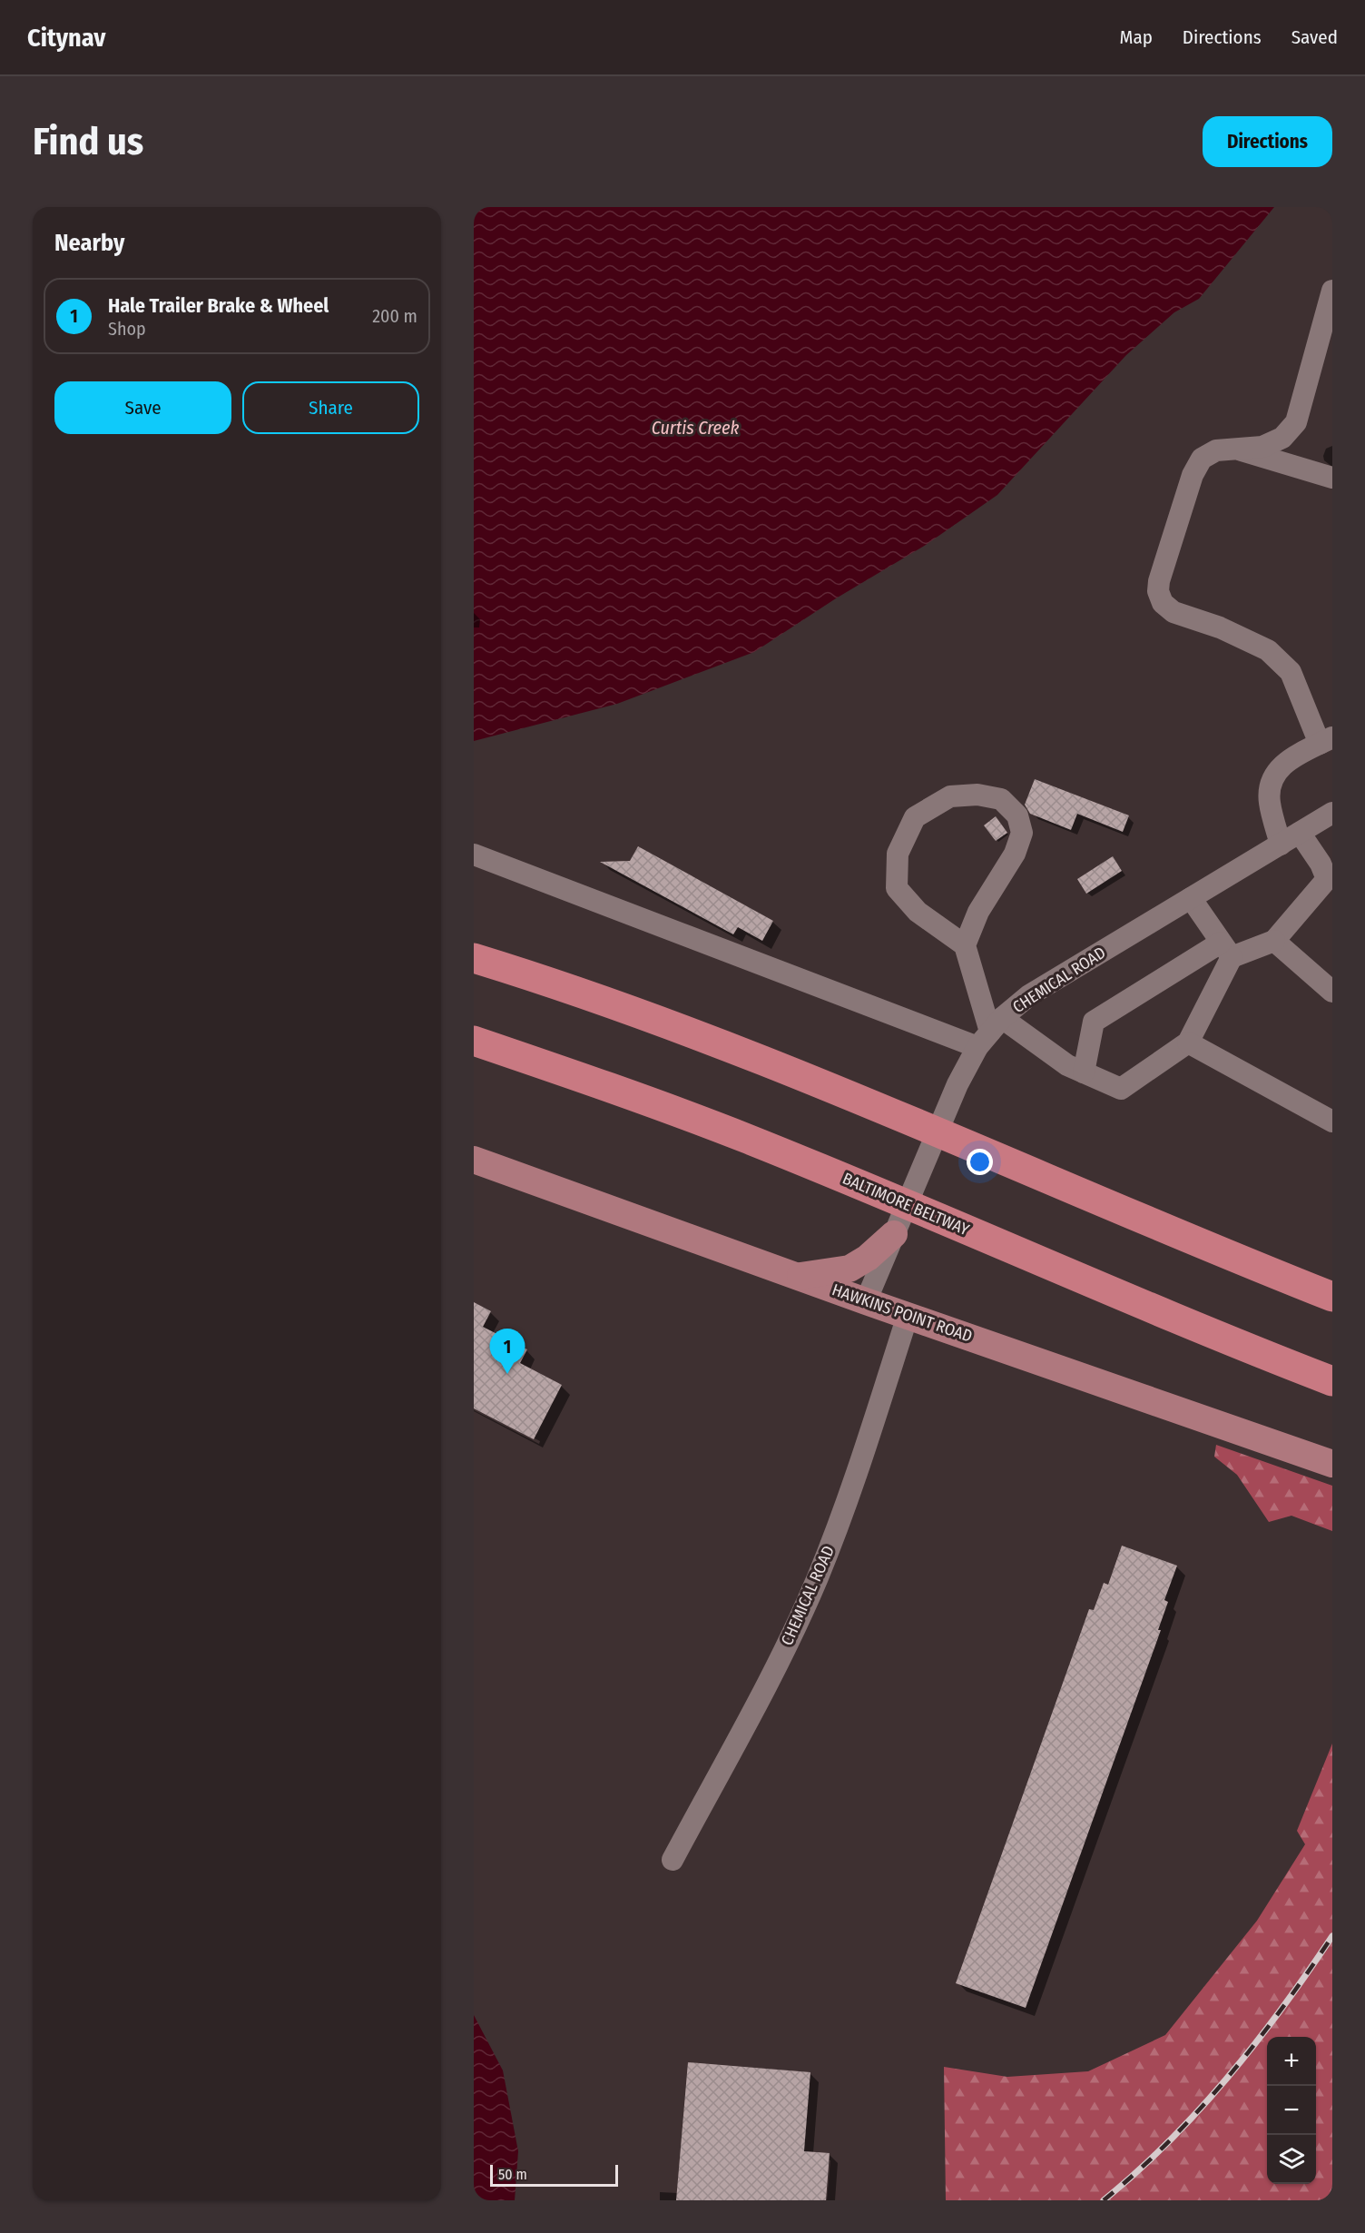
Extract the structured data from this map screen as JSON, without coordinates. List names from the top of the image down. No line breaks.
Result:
{"streets":{"highway":["BALTIMORE BELTWAY"],"main road":["HAWKINS POINT ROAD"],"street":["CHEMICAL ROAD"]},"crossings":[["CHEMICAL ROAD","HAWKINS POINT ROAD"]],"water":["Curtis Creek"],"scale_bar":"50 m","page":{"header":"Citynav","nav":["Map","Directions","Saved"],"buttons":["Directions",["Save","Share"]],"title":"Find us","heading":"Nearby","list":[{"mark":"1","name":"Hale Trailer Brake & Wheel","note":"Shop","value":"200 m"}],"pins":"1","map_buttons":["+","−"],"scale":"50 m"}}
